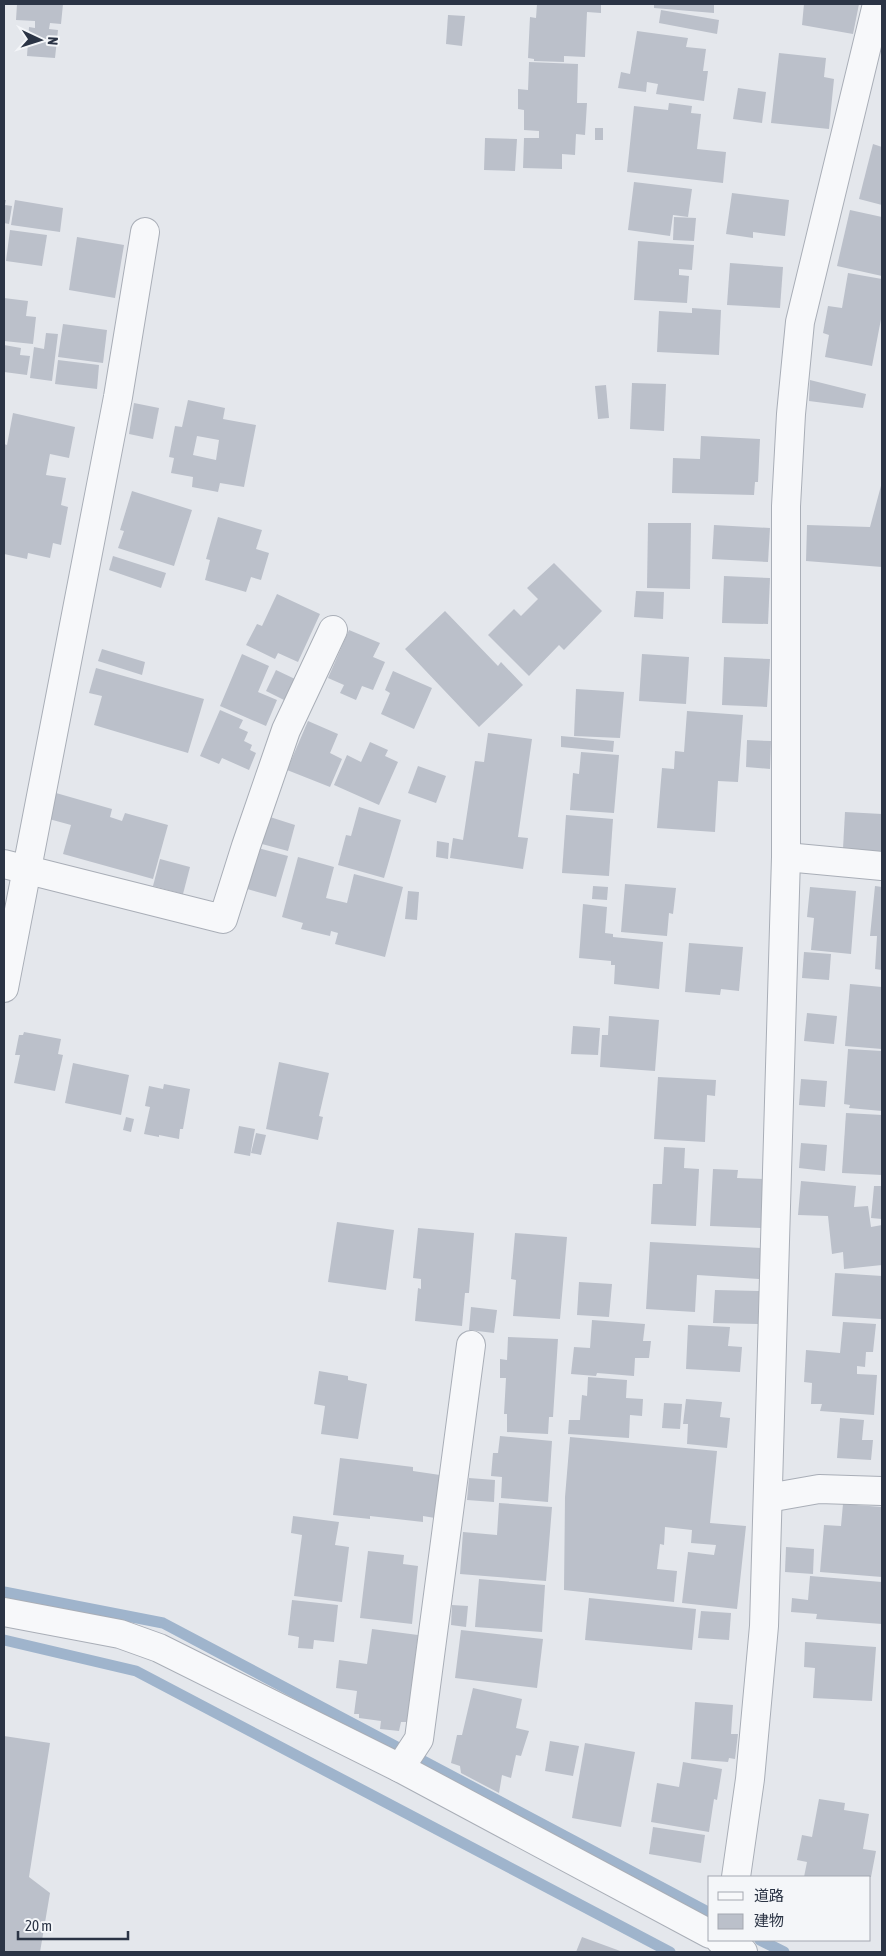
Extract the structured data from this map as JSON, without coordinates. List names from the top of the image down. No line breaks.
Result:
{"legend":["道路","建物"],"scale_bar":"20 m","north":"right"}
